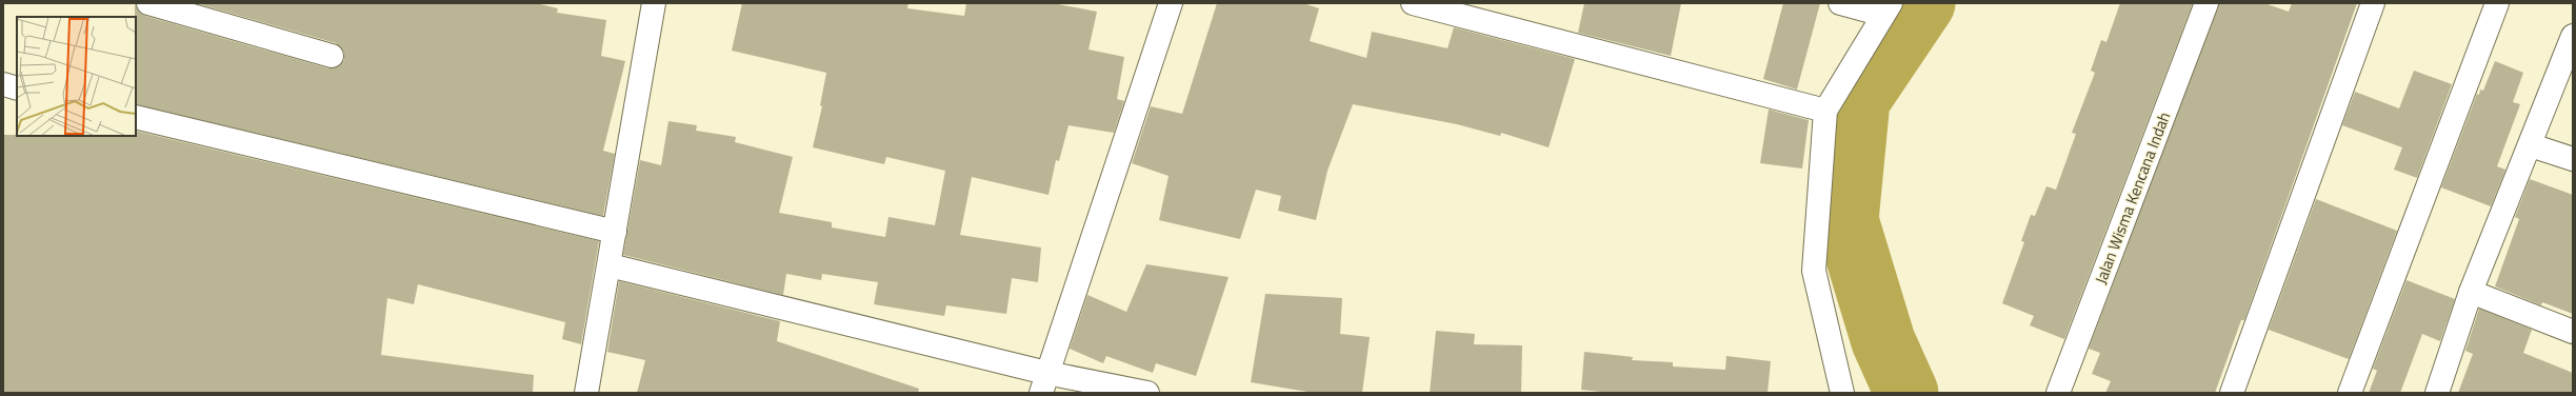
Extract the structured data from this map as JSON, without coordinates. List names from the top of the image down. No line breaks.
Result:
{"streets":{"street":["Jalan Wisma Kencana Indah"]}}
